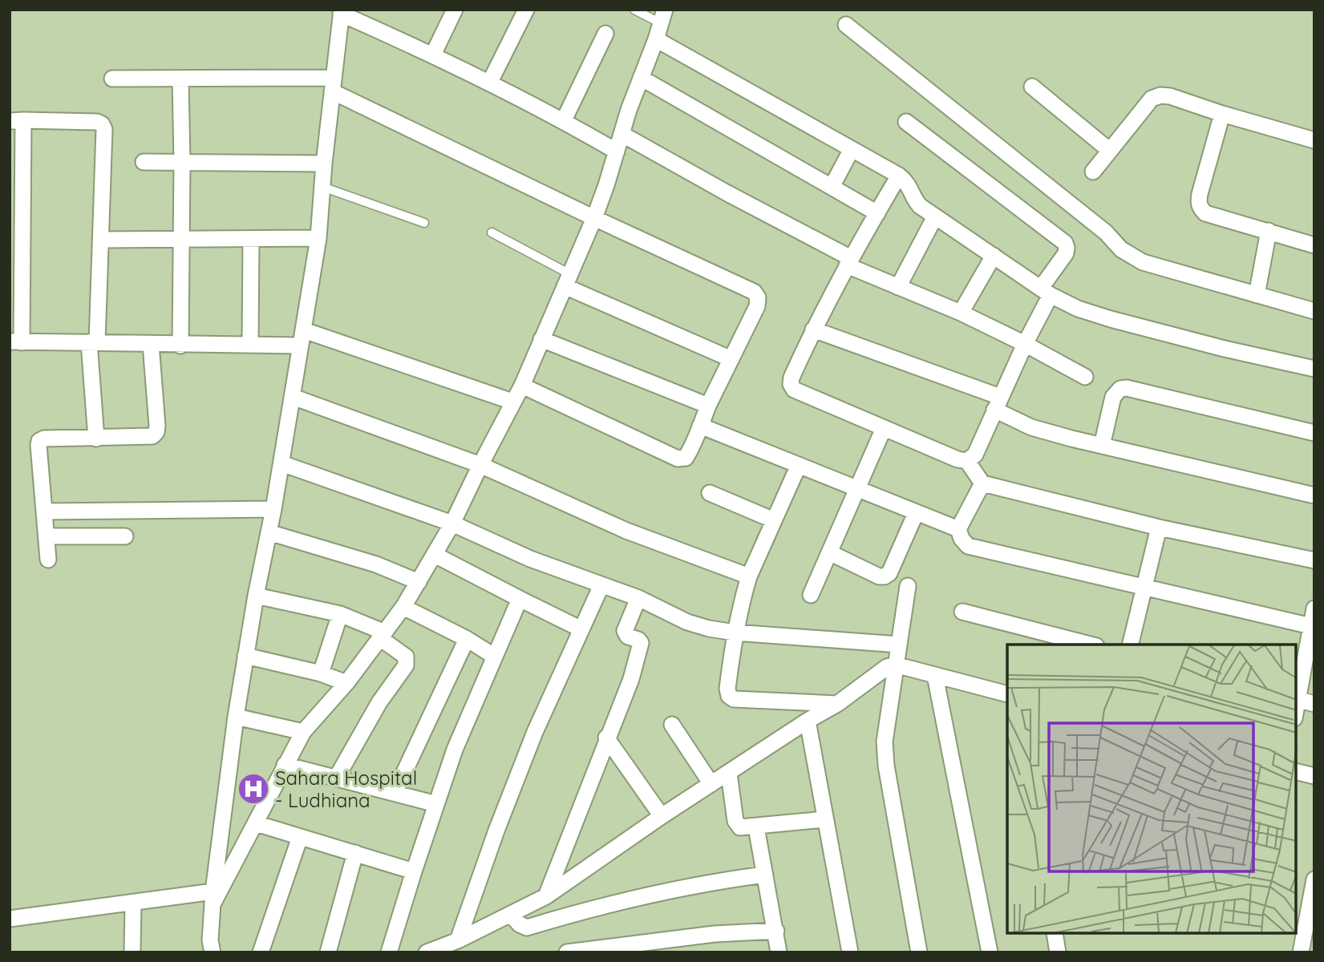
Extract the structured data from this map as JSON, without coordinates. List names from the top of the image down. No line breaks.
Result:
{"places":{"hospital":["Sahara Hospital - Ludhiana"]}}
